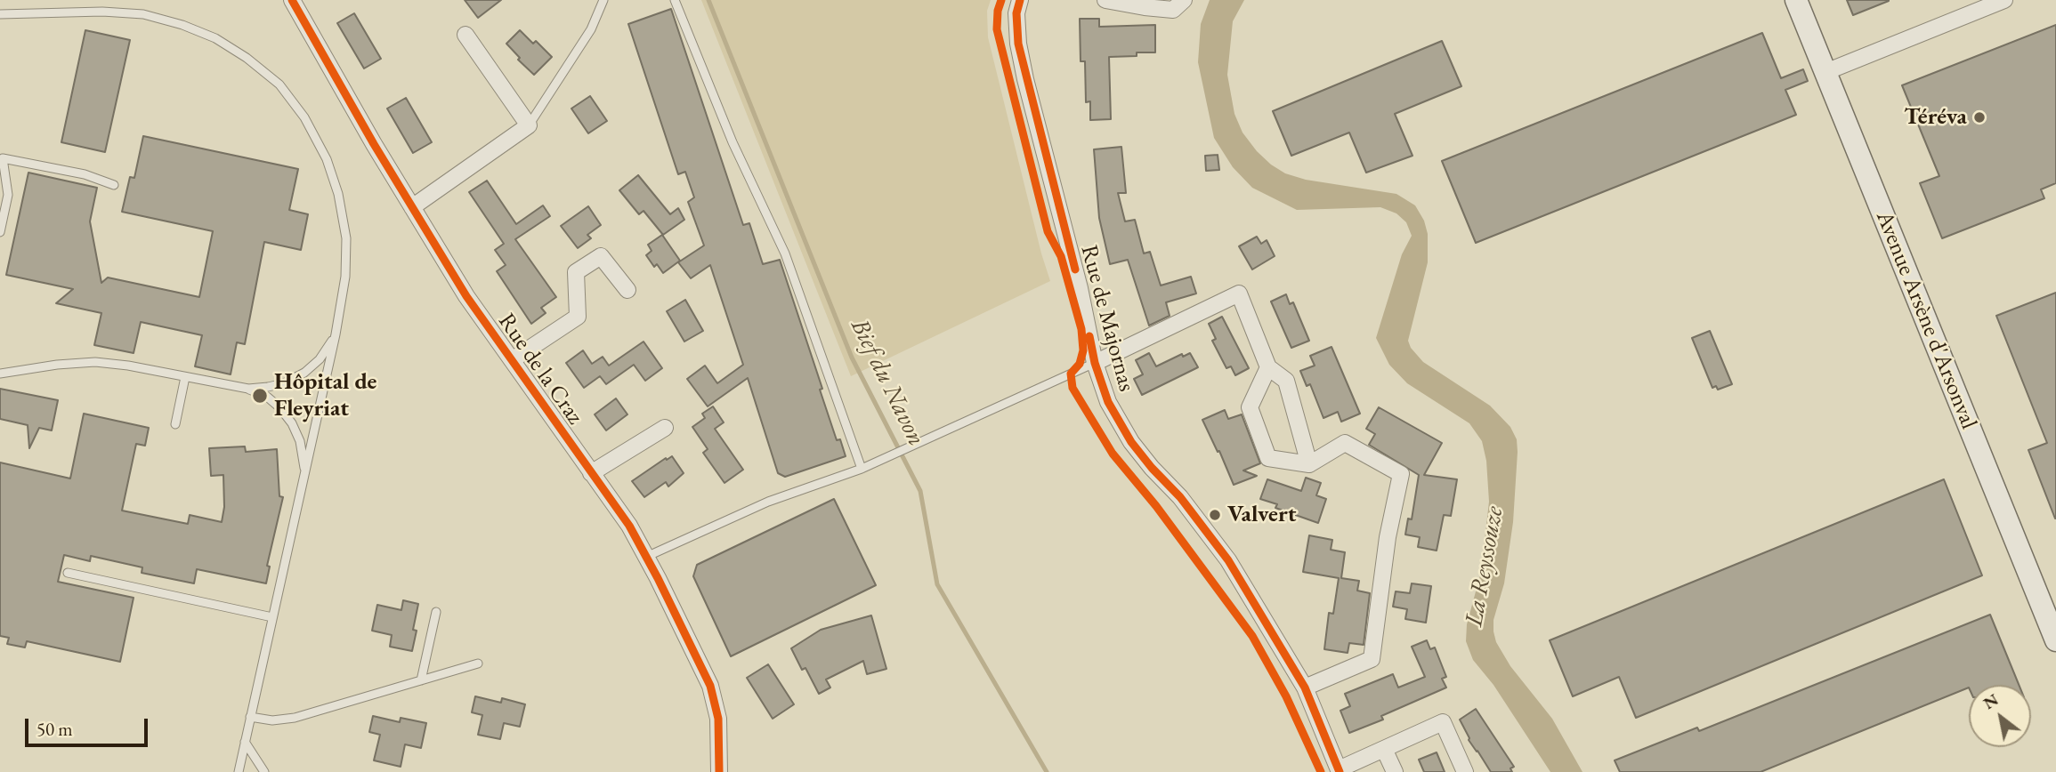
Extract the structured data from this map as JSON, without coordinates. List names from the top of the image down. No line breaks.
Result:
{"streets":{"street":["Rue de Majornas","Avenue Arsène d'Arsonval","Rue de la Craz"]},"water":["Bief du Navon","La Reyssouze"],"places":["Téréva","Hôpital de Fleyriat","Valvert"],"scale_bar":"50 m","north":"top left"}
